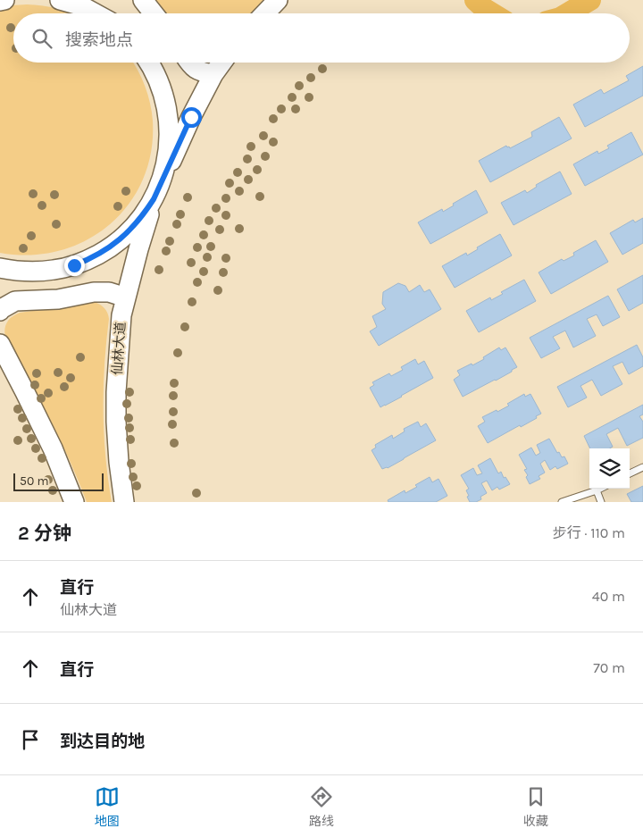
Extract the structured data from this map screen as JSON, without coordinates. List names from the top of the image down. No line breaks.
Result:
{"streets":{"main road":["仙林大道"]},"scale_bar":"50 m","page":{"search":"搜索地点","scale":"50 m","heading":["2 分钟","步行 · 110 m"],"list":[["直行","仙林大道","40 m"],["直行","70 m"],"到达目的地"],"nav":["地图","路线","收藏"]}}
